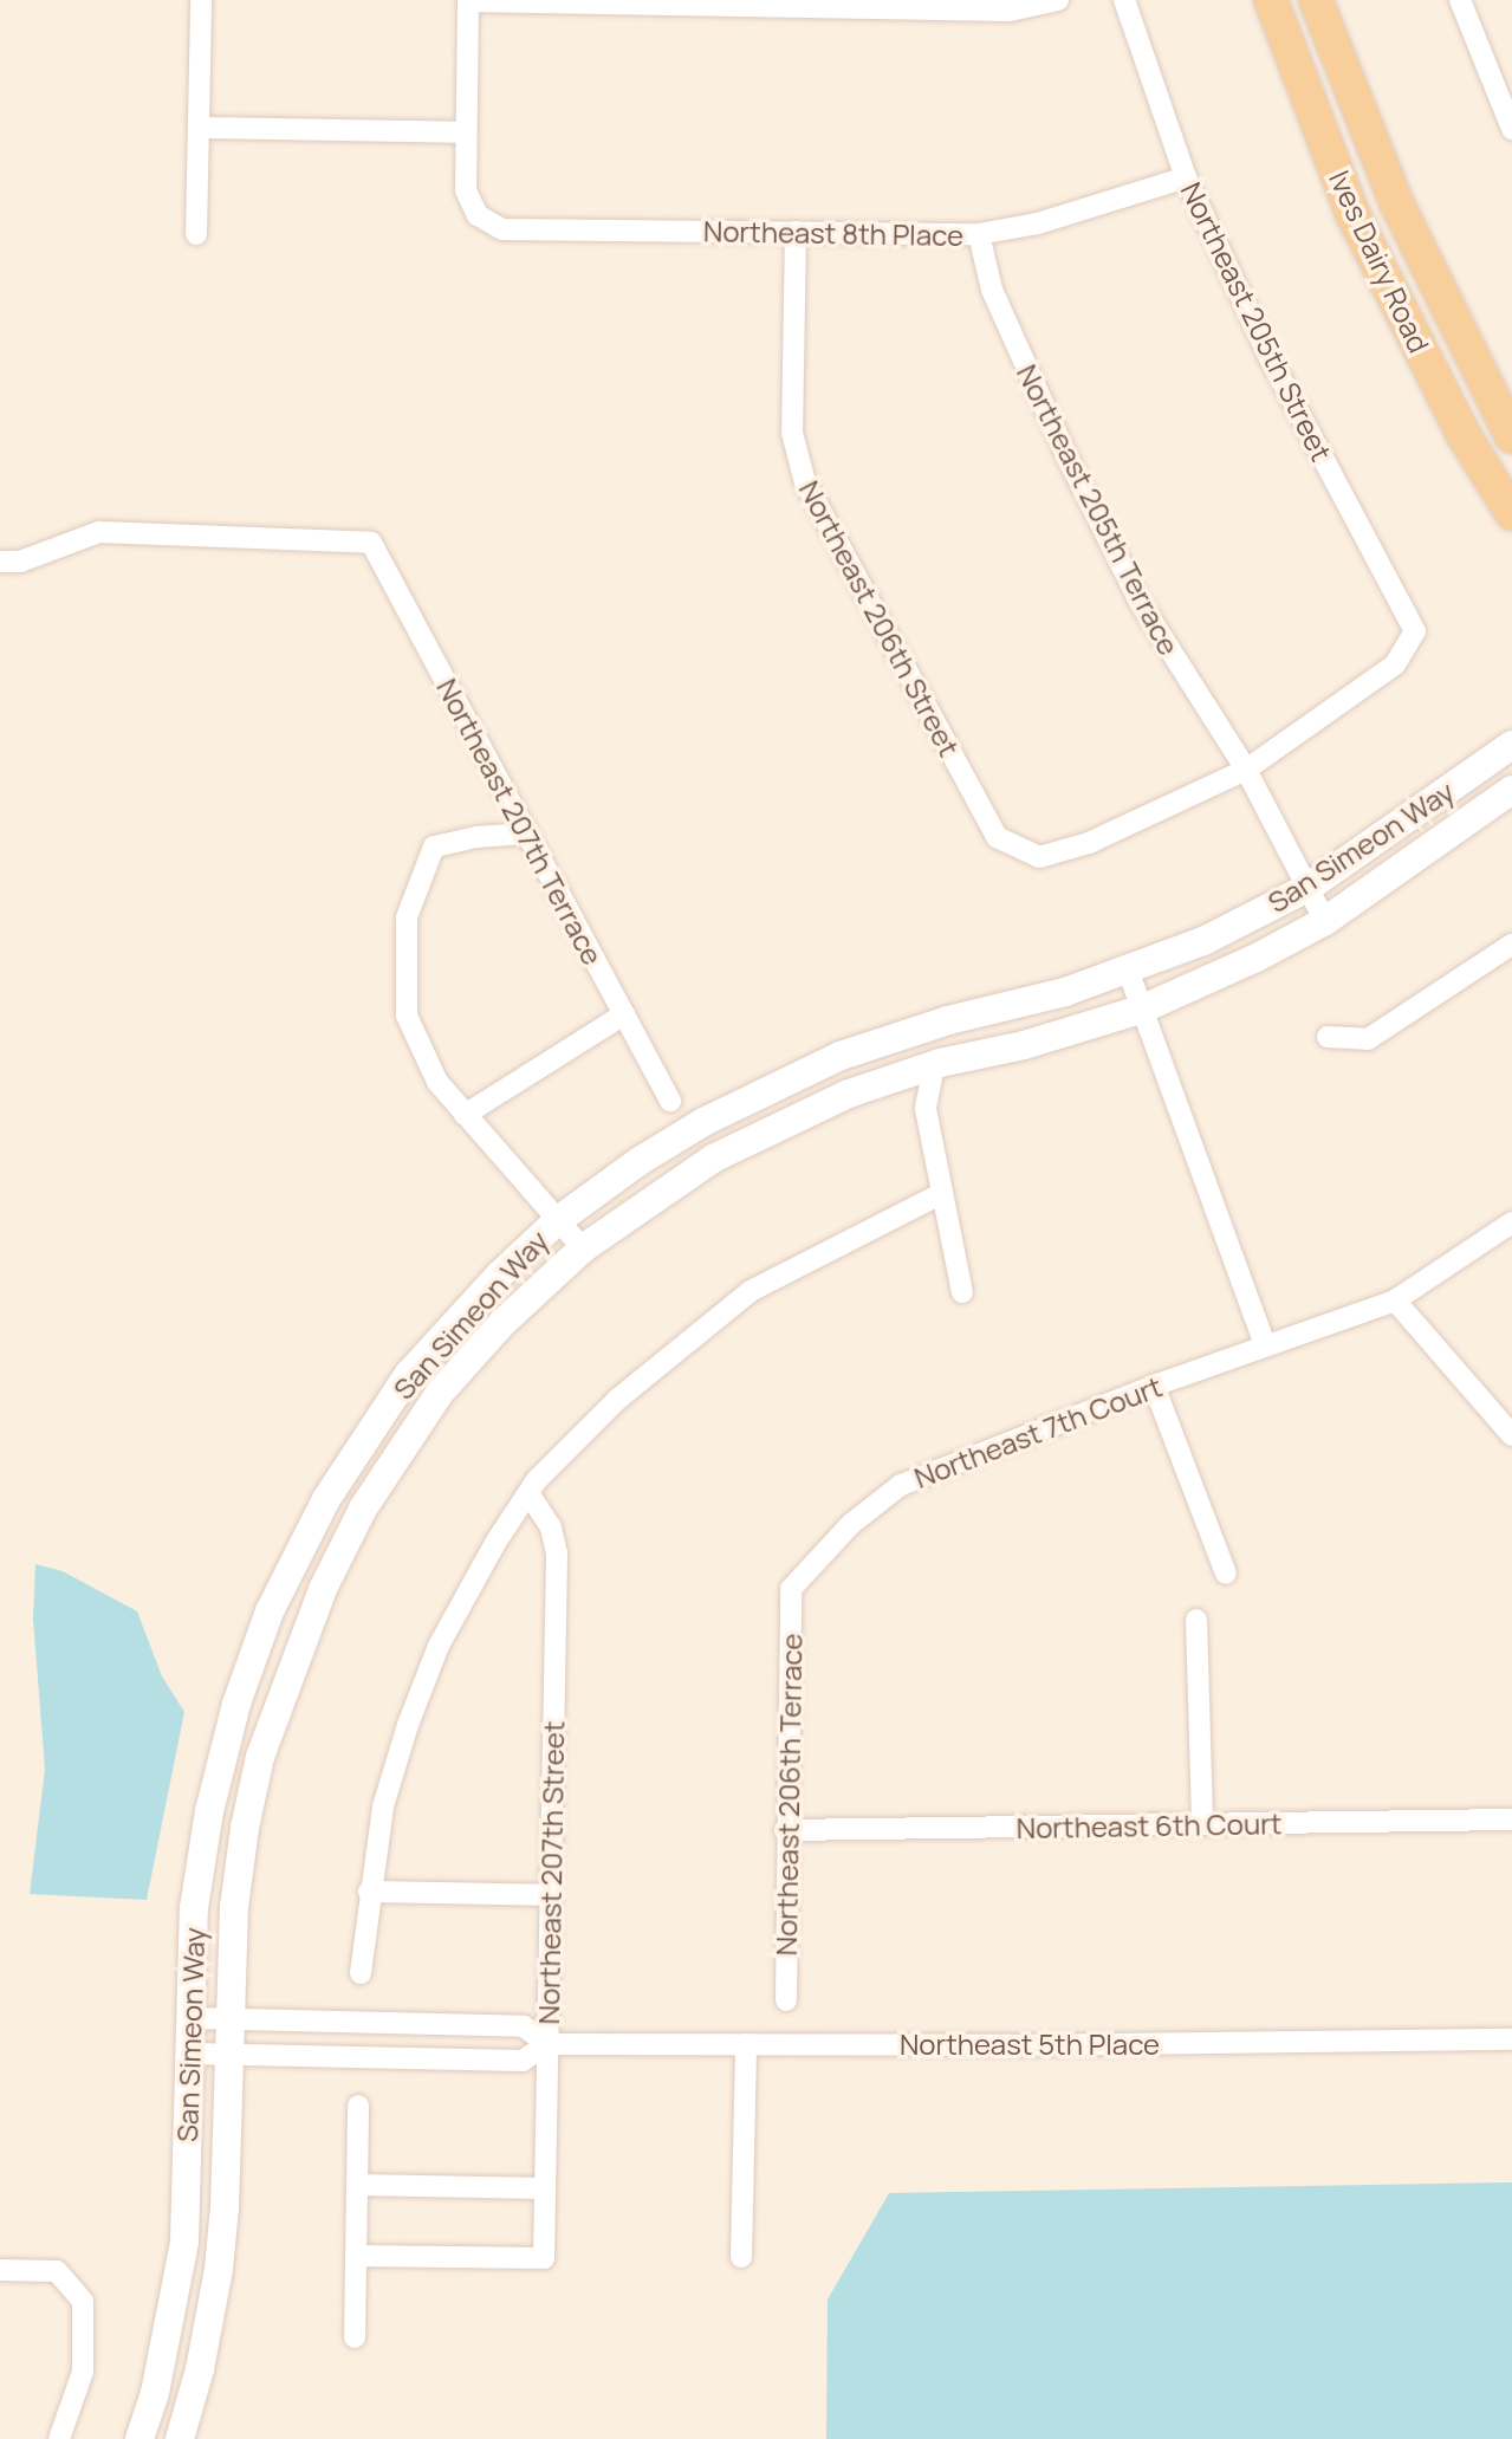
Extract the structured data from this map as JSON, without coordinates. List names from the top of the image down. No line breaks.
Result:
{"streets":{"main road":["Ives Dairy Road"],"street":["Northeast 8th Place","Northeast 205th Street","Northeast 205th Terrace","Northeast 206th Street","Northeast 207th Terrace","San Simeon Way","Northeast 7th Court","Northeast 206th Terrace","Northeast 6th Court","Northeast 207th Street","Northeast 5th Place"]},"crossings":[["Northeast 8th Place","Northeast 205th Street"],["Northeast 8th Place","Northeast 205th Terrace"],["Northeast 8th Place","Northeast 206th Street"],["Northeast 205th Street","Northeast 205th Terrace"],["Northeast 205th Street","Northeast 206th Street"],["Northeast 205th Terrace","Northeast 206th Street"],["Northeast 205th Terrace","San Simeon Way"],["San Simeon Way","Northeast 5th Place"],["Northeast 7th Court","Northeast 206th Terrace"],["Northeast 206th Terrace","Northeast 6th Court"],["Northeast 207th Street","Northeast 5th Place"]]}
